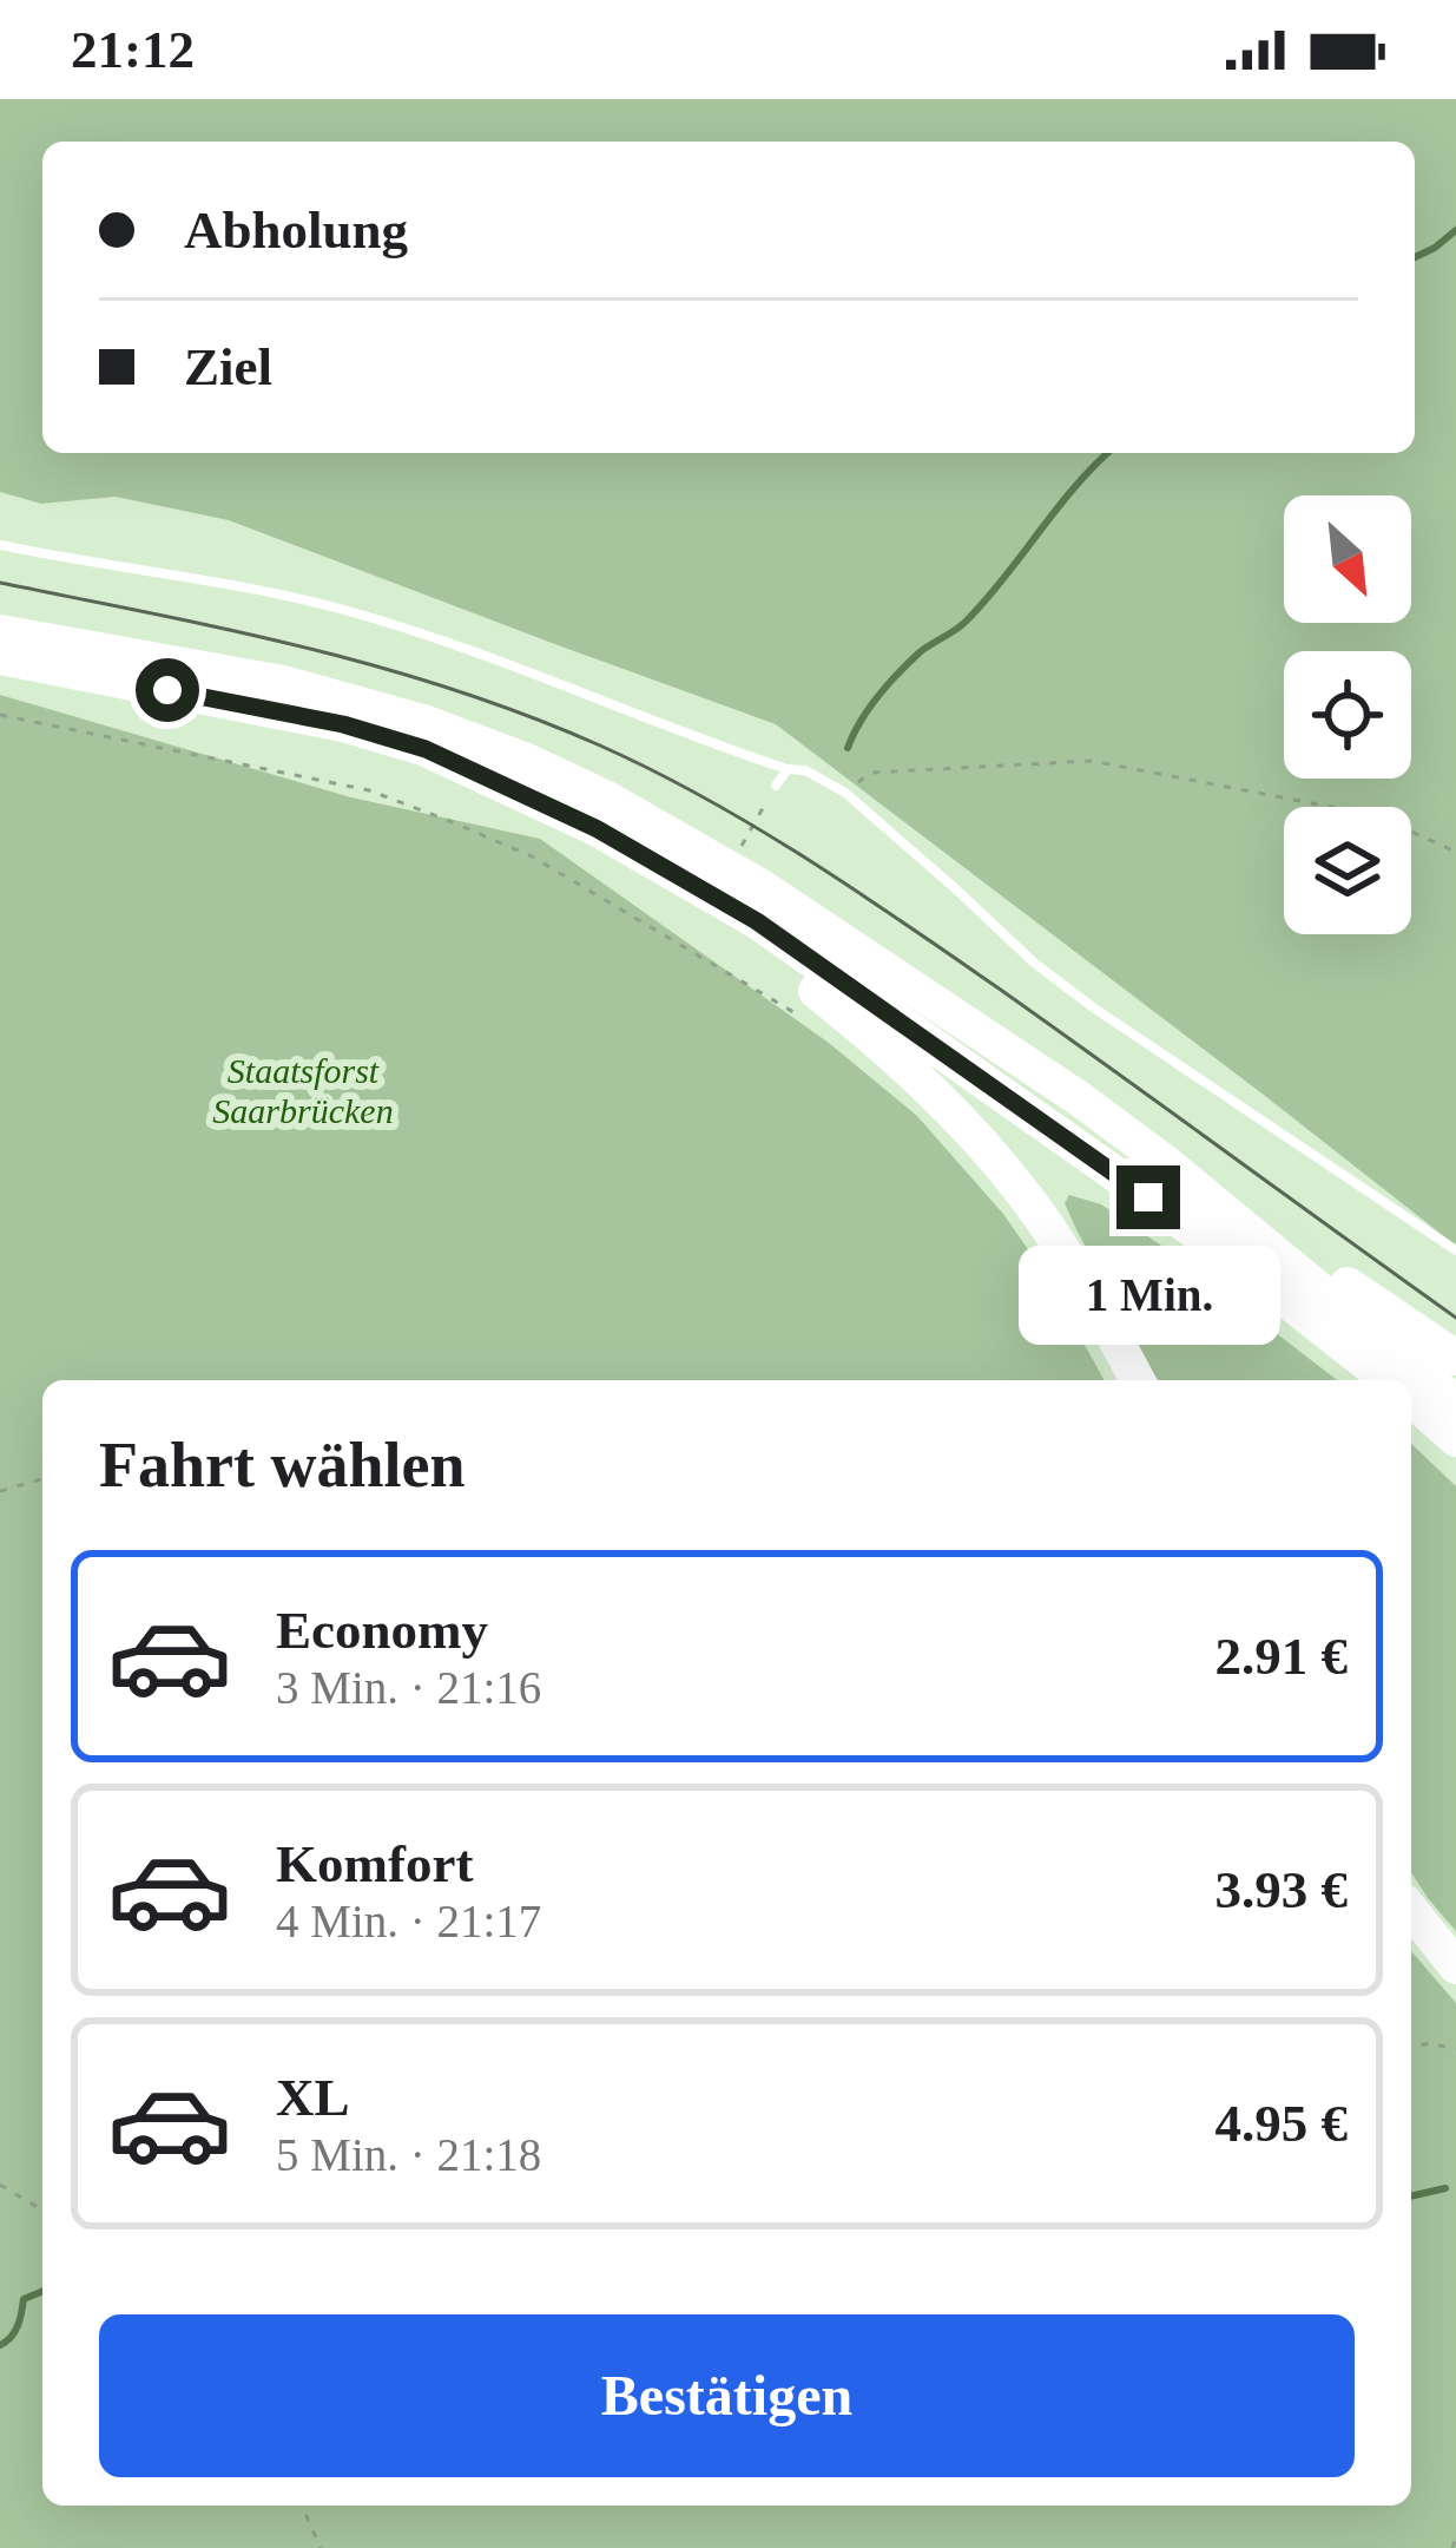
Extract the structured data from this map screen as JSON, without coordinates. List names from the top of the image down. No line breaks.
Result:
{"parks":["Staatsforst Saarbrücken"],"north":"bottom right","page":{"status":"21:12","banner":["Abholung","Ziel"],"bubble":"1 Min.","heading":"Fahrt wählen","list":[{"name":"Economy","note":"3 Min. · 21:16","value":"2.91 €"},{"name":"Komfort","note":"4 Min. · 21:17","value":"3.93 €"},{"name":"XL","note":"5 Min. · 21:18","value":"4.95 €"}],"buttons":"Bestätigen"}}
